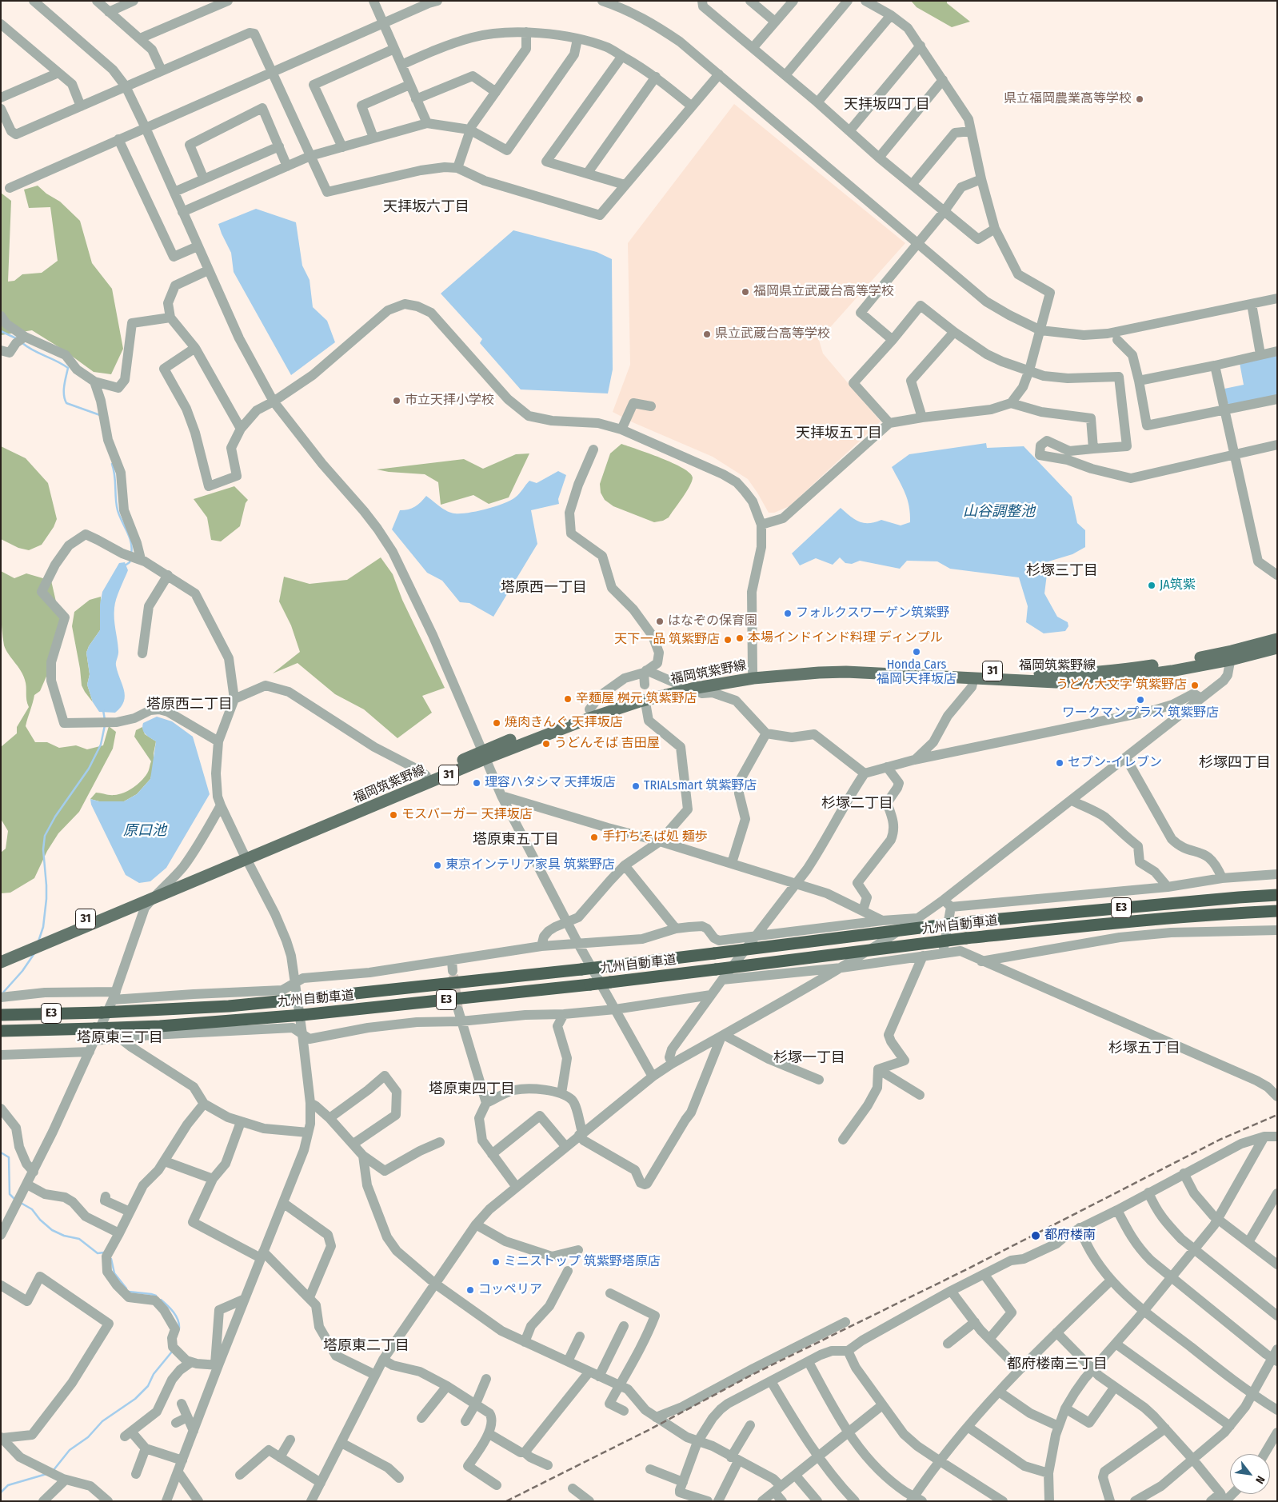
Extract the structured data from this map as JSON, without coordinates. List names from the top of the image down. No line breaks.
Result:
{"streets":{"highway":["E3","九州自動車道"],"main road":["福岡筑紫野線","31"]},"districts":["天拝坂四丁目","天拝坂六丁目","天拝坂五丁目","杉塚三丁目","塔原西一丁目","塔原西二丁目","杉塚四丁目","杉塚二丁目","塔原東五丁目","塔原東三丁目","杉塚五丁目","杉塚一丁目","塔原東四丁目","塔原東二丁目","都府楼南三丁目"],"water":["山谷調整池","原口池"],"places":["県立福岡農業高等学校","福岡県立武蔵台高等学校","県立武蔵台高等学校","市立天拝小学校","JA筑紫","フォルクスワーゲン筑紫野","はなぞの保育園","本場インドインド料理 ディンプル","天下一品 筑紫野店","Honda Cars 福岡 天拝坂店","うどん大文字 筑紫野店","辛麺屋 桝元 筑紫野店","ワークマンプラス 筑紫野店","焼肉きんぐ 天拝坂店","うどんそば 吉田屋","セブン-イレブン","理容ハタシマ 天拝坂店","TRIALsmart 筑紫野店","モスバーガー 天拝坂店","手打ちそば処 麺歩","東京インテリア家具 筑紫野店","都府楼南","ミニストップ 筑紫野塔原店","コッペリア"],"north":"bottom right"}
